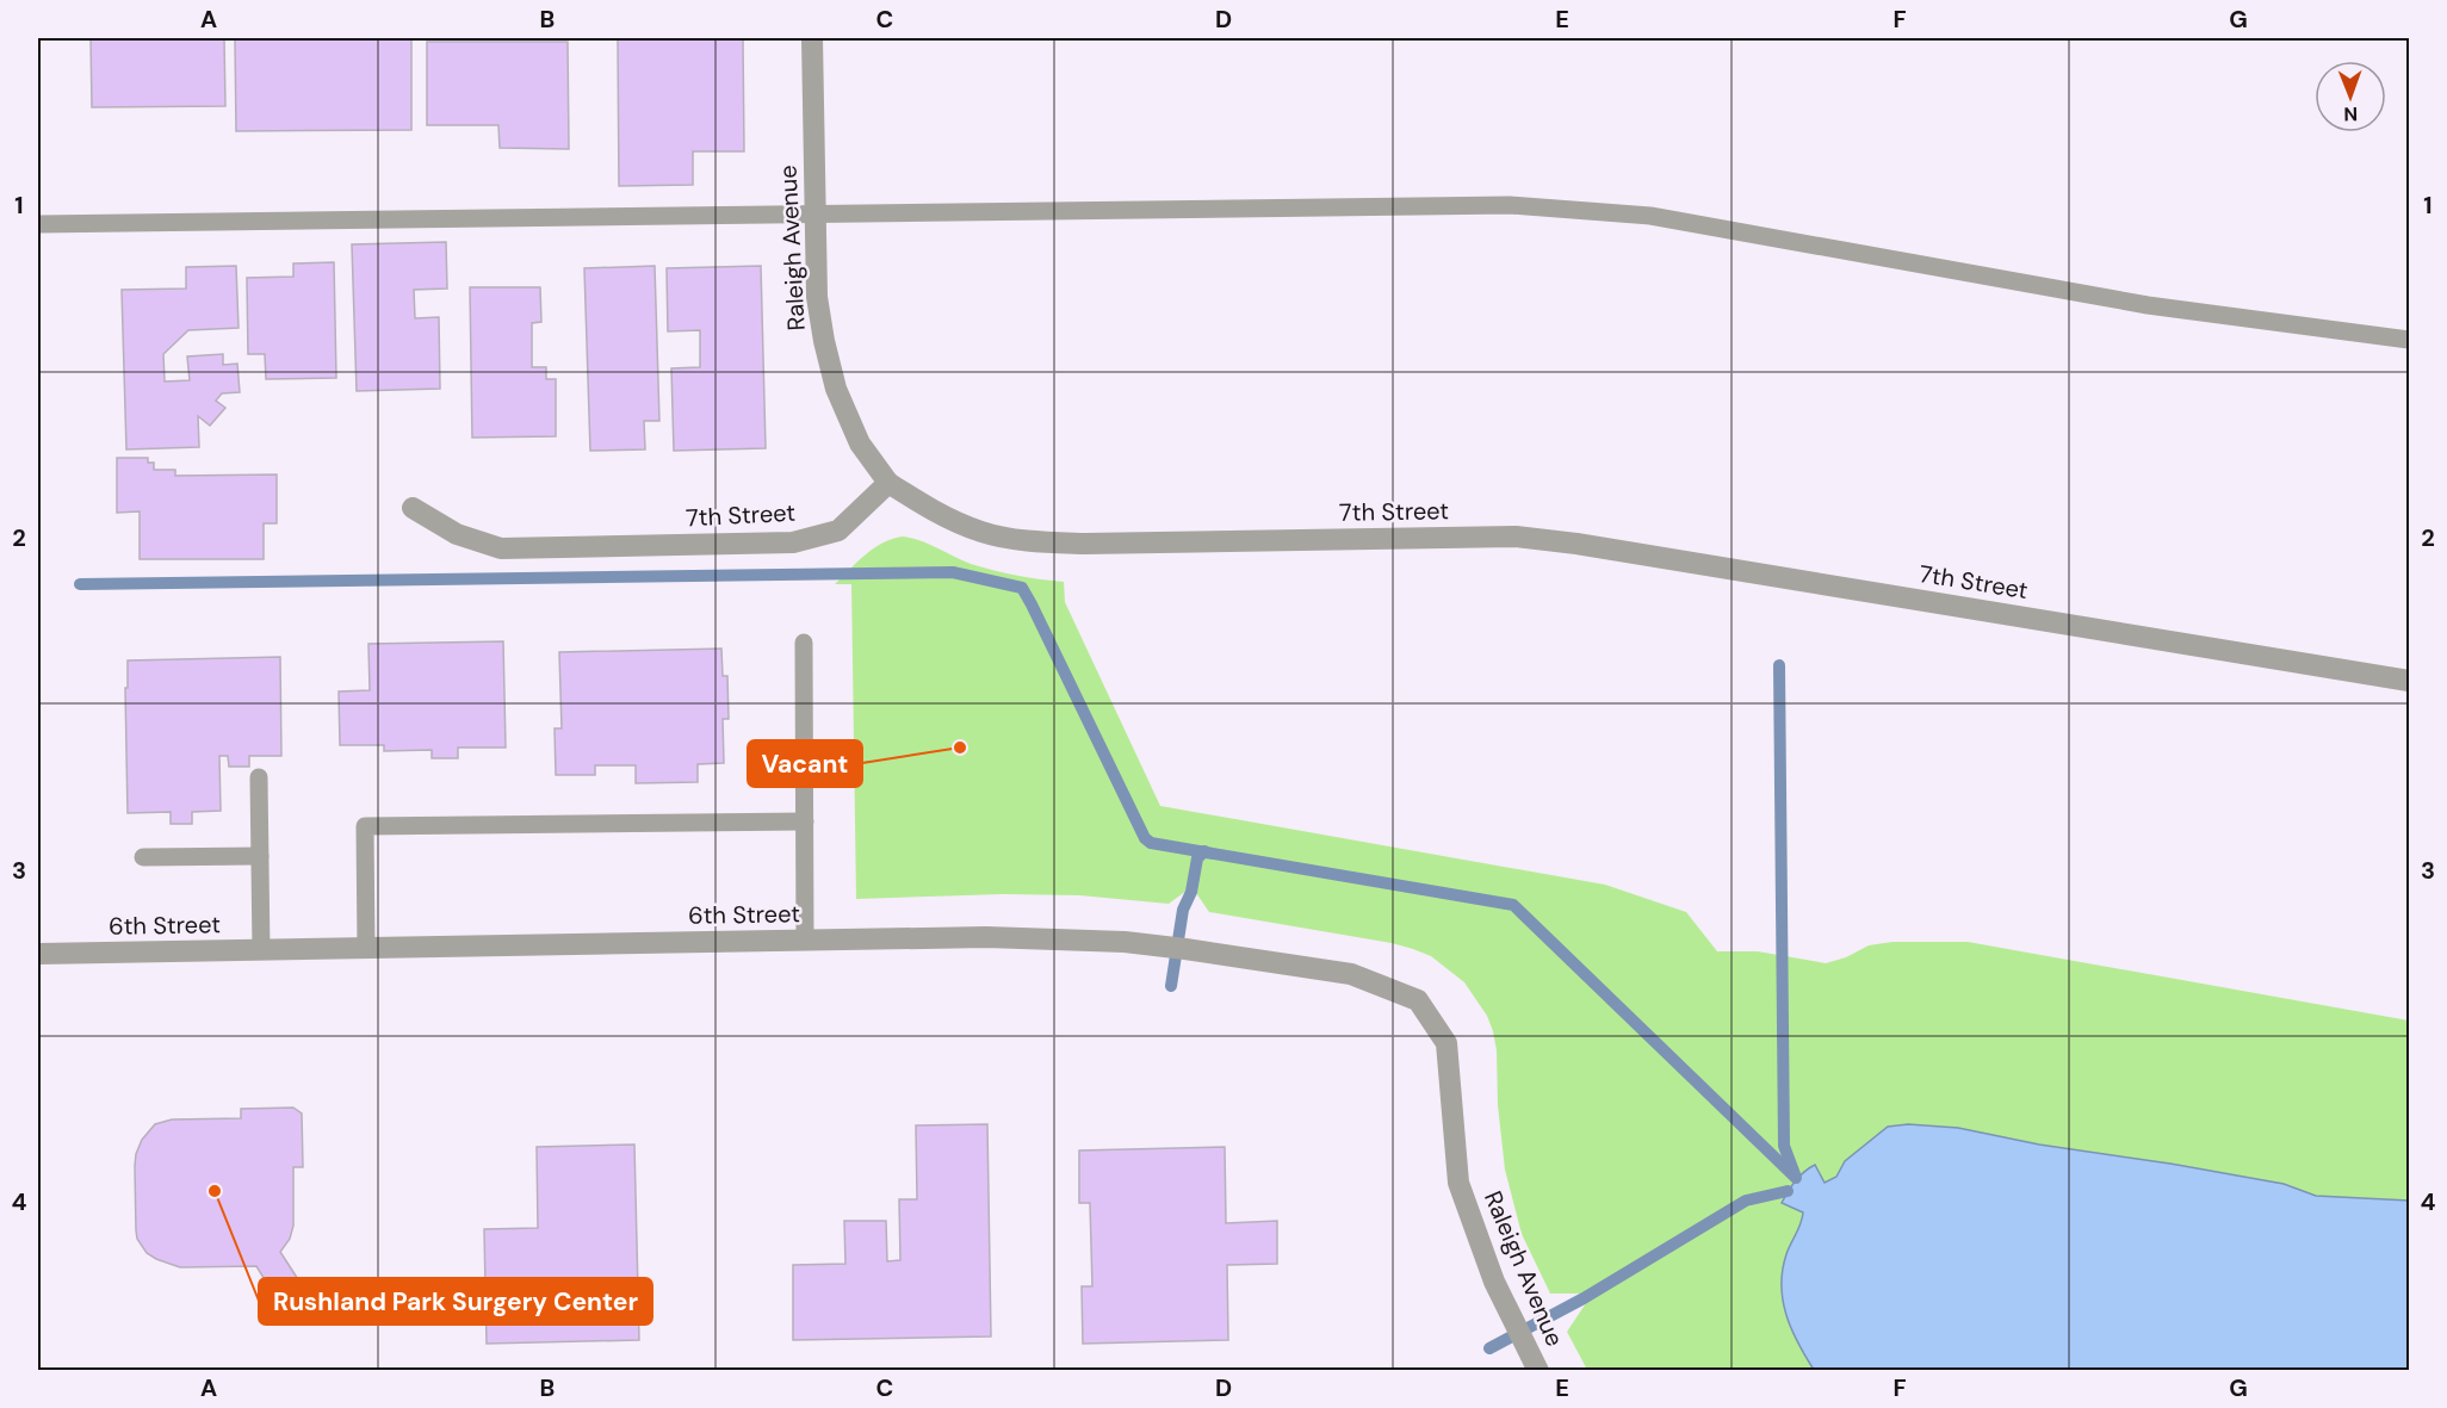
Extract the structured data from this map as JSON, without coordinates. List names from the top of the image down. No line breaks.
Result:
{"streets":{"street":["Raleigh Avenue","7th Street","6th Street"]},"crossings":[["Raleigh Avenue","7th Street"],["Raleigh Avenue","6th Street"]],"places":["Vacant","Rushland Park Surgery Center"],"north":"bottom","grid":{"columns":["A","B","C","D","E","F","G"],"rows":["1","2","3","4"]}}
